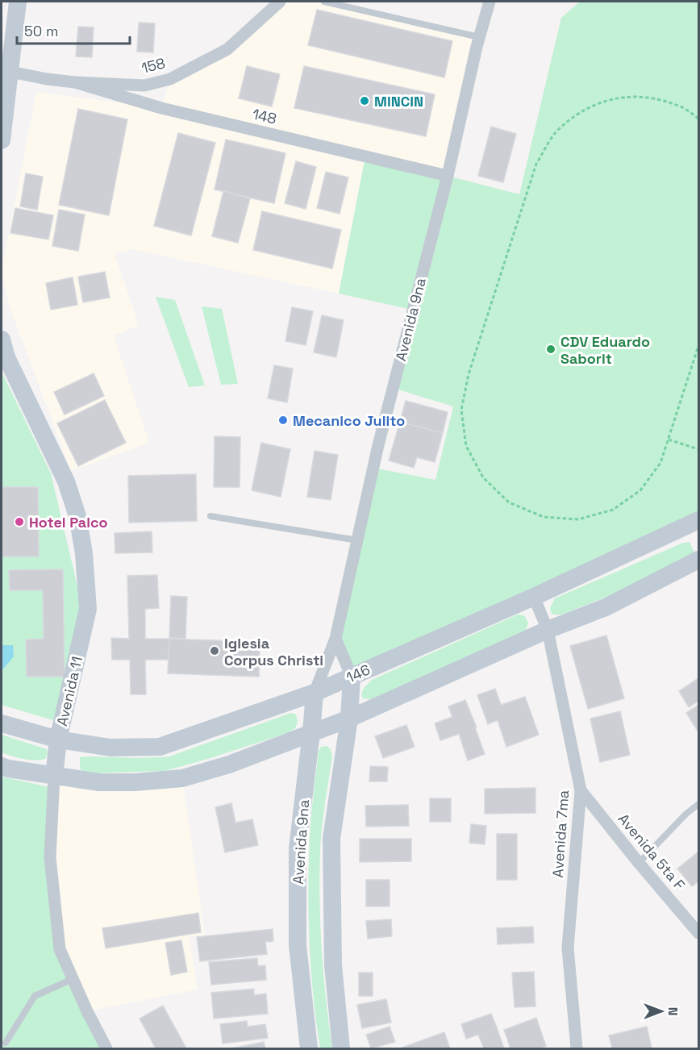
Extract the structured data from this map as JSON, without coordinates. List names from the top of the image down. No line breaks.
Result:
{"streets":{"main road":["Avenida 9na","146","Avenida 11"],"street":["158","148","Avenida 7ma","Avenida 5ta F"]},"crossings":[["158","148"],["148","Avenida 9na"],["Avenida 9na","146"],["146","Avenida 11"],["146","Avenida 7ma"],["Avenida 7ma","Avenida 5ta F"]],"places":["MINCIN","CDV Eduardo Saborit","Mecanico Julito","Hotel Palco","Iglesia Corpus Christi"],"scale_bar":"50 m","north":"right"}
